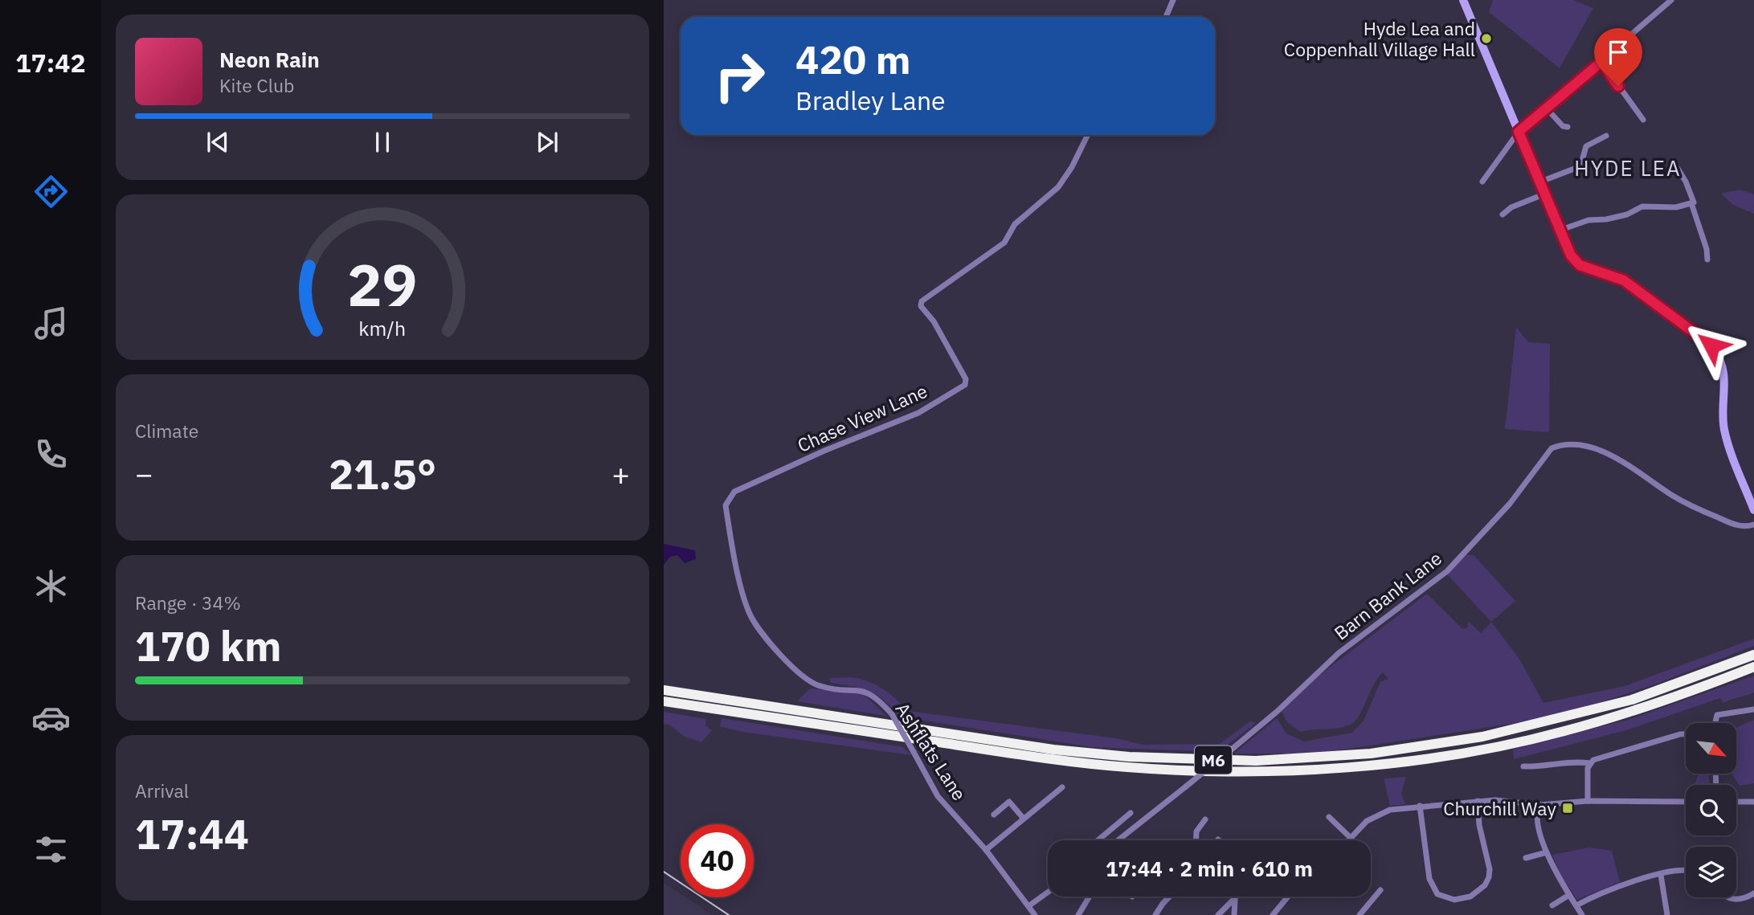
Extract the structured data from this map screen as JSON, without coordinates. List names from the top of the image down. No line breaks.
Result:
{"streets":{"highway":["M6"],"street":["Chase View Lane","Barn Bank Lane","Ashflats Lane"]},"crossings":[["Chase View Lane","Ashflats Lane"]],"districts":["HYDE LEA"],"places":{"other":["Hyde Lea and Coppenhall Village Hall"],"transit":["Churchill Way"]},"north":"bottom right","page":{"tabs":"17:42","turn":["420 m","Bradley Lane"],"song":["Neon Rain","Kite Club"],"tile":["Climate",["Range · 34%","170 km"],["Arrival","17:44"]],"heat":["−","21.5°","+"],"limit":"40","trip":"17:44 · 2 min · 610 m","gauge":["29","km/h"]}}
